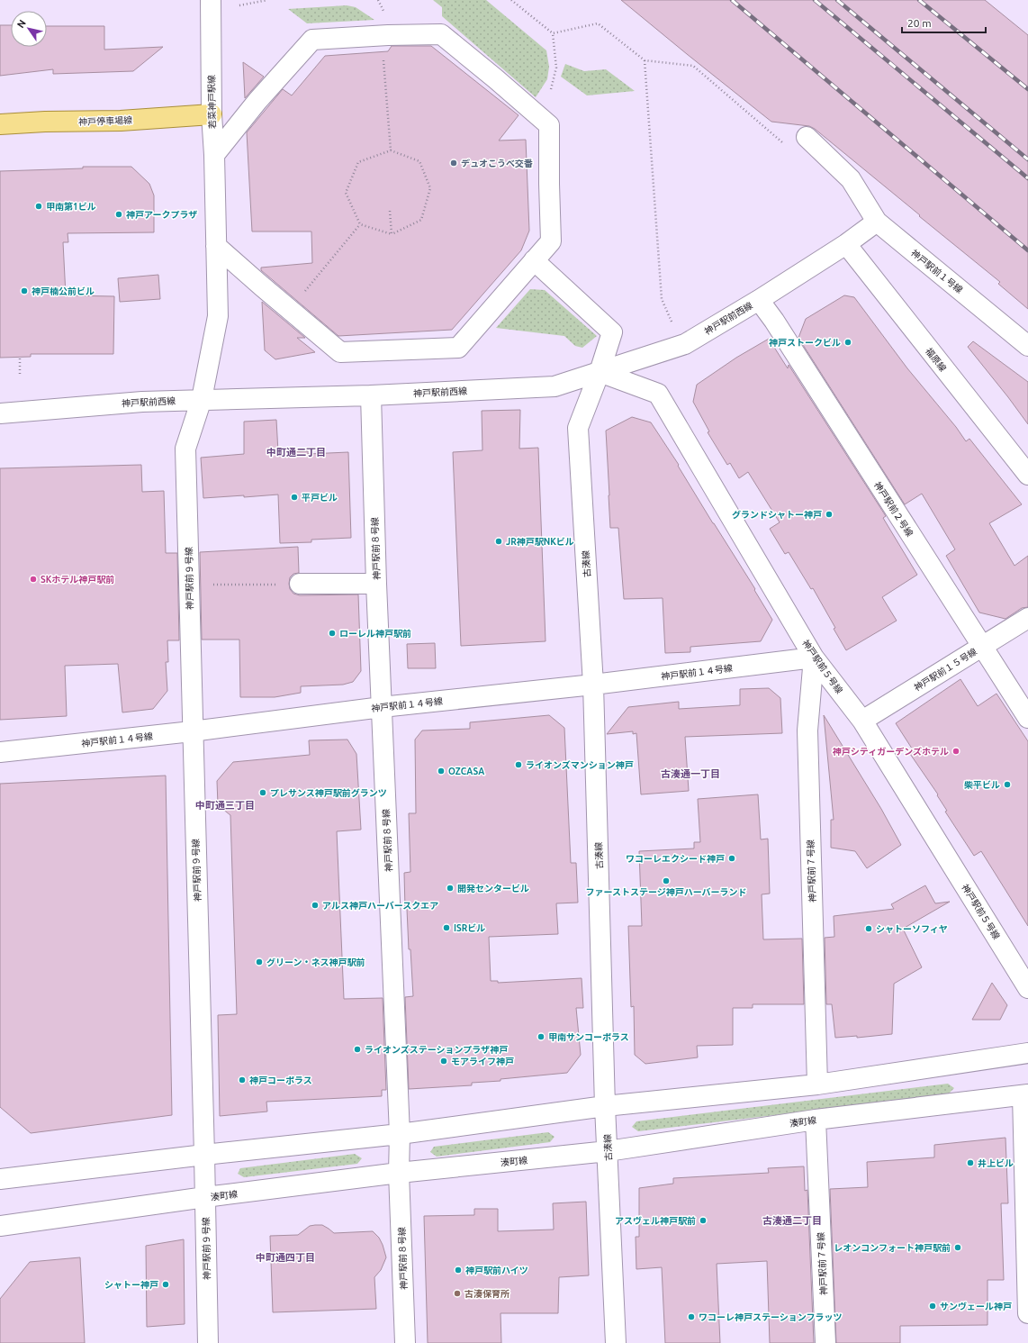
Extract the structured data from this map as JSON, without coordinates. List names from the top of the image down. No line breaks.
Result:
{"streets":{"main road":["神戸停車場線"],"street":["若菜神戸駅線","神戸駅前１号線","神戸駅前西線","福原線","神戸駅前２号線","神戸駅前８号線","古湊線","神戸駅前９号線","神戸駅前５号線","神戸駅前１５号線","神戸駅前１４号線","神戸駅前７号線","湊町線"]},"crossings":[["若菜神戸駅線","神戸停車場線"],["神戸駅前西線","福原線"],["神戸駅前西線","神戸駅前２号線"],["神戸駅前西線","神戸駅前８号線"],["神戸駅前西線","古湊線"],["神戸駅前西線","神戸駅前９号線"],["神戸駅前西線","神戸駅前５号線"],["神戸駅前２号線","神戸駅前１５号線"],["神戸駅前８号線","神戸駅前１４号線"],["神戸駅前８号線","湊町線"],["古湊線","神戸駅前５号線"],["古湊線","神戸駅前１４号線"],["古湊線","湊町線"],["神戸駅前９号線","神戸駅前１４号線"],["神戸駅前９号線","湊町線"],["神戸駅前５号線","神戸駅前１５号線"],["神戸駅前５号線","神戸駅前１４号線"],["神戸駅前５号線","神戸駅前７号線"],["神戸駅前１４号線","神戸駅前７号線"],["神戸駅前７号線","湊町線"]],"districts":["中町通二丁目","古湊通一丁目","中町通三丁目","古湊通二丁目","中町通四丁目"],"places":["デュオこうべ交番","甲南第1ビル","神戸アークプラザ","神戸楠公前ビル","神戸ストークビル","平戸ビル","グランドシャトー神戸","JR神戸駅NKビル","SKホテル神戸駅前","ローレル神戸駅前","神戸シティガーデンズホテル","ライオンズマンション神戸","OZCASA","柴平ビル","プレサンス神戸駅前グランツ","ワコーレエクシード神戸","ファーストステージ神戸ハーバーランド","開発センタービル","アルス神戸ハーバースクエア","ISRビル","シャトーソフィヤ","グリーン・ネス神戸駅前","甲南サンコーポラス","ライオンズステーションプラザ神戸","モアライフ神戸","神戸コーポラス","井上ビル","アスヴェル神戸駅前","レオンコンフォート神戸駅前","神戸駅前ハイツ","シャトー神戸","古湊保育所","サンヴェール神戸","ワコーレ神戸ステーションフラッツ"],"scale_bar":"20 m","north":"top left"}
